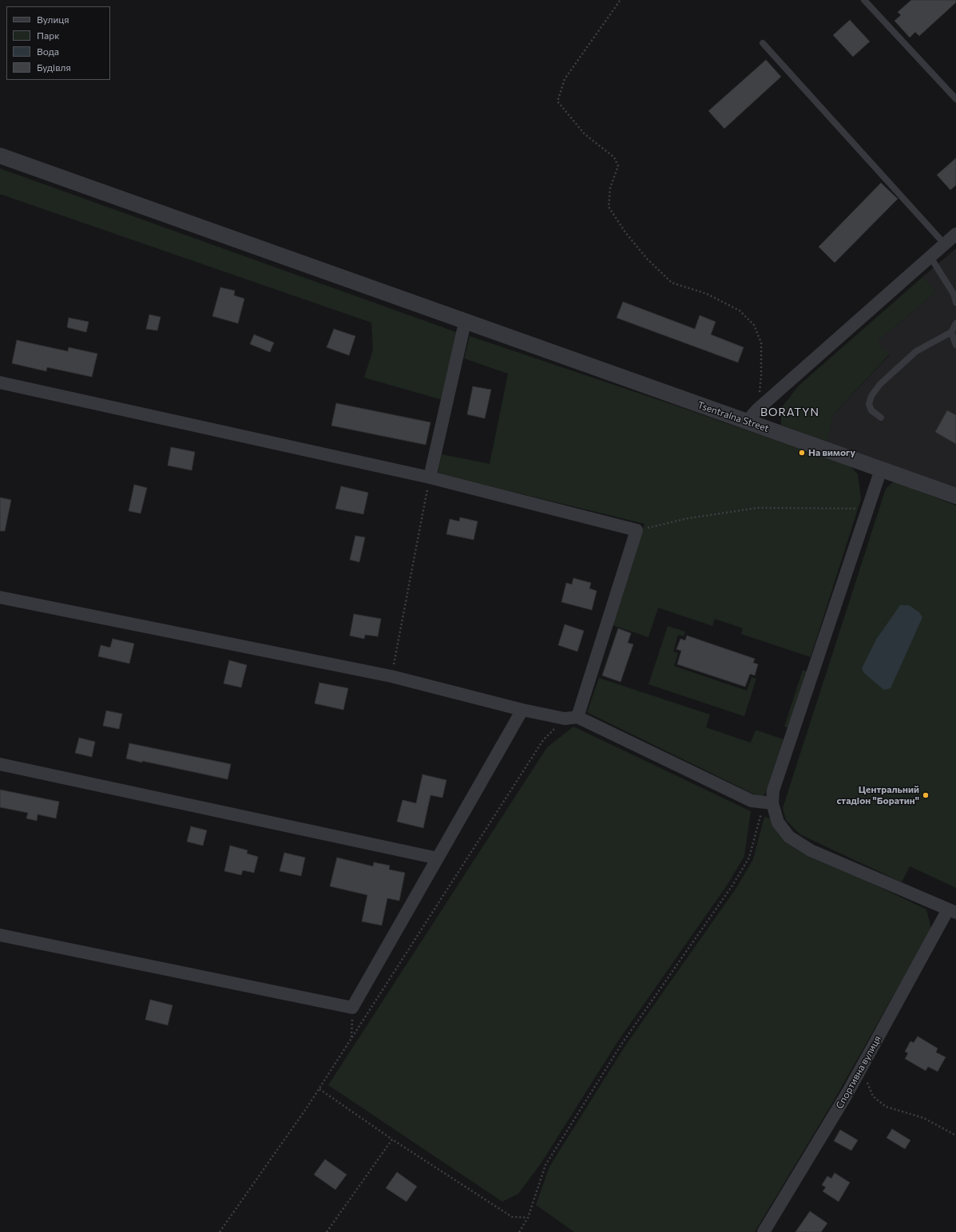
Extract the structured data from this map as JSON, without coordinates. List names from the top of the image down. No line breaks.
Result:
{"streets":{"street":["Tsentralna Street","Спортивна вулиця"]},"districts":["BORATYN"],"places":["На вимогу","Центральний стадіон \"Боратин\""],"legend":["Вулиця","Парк","Вода","Будівля"]}
